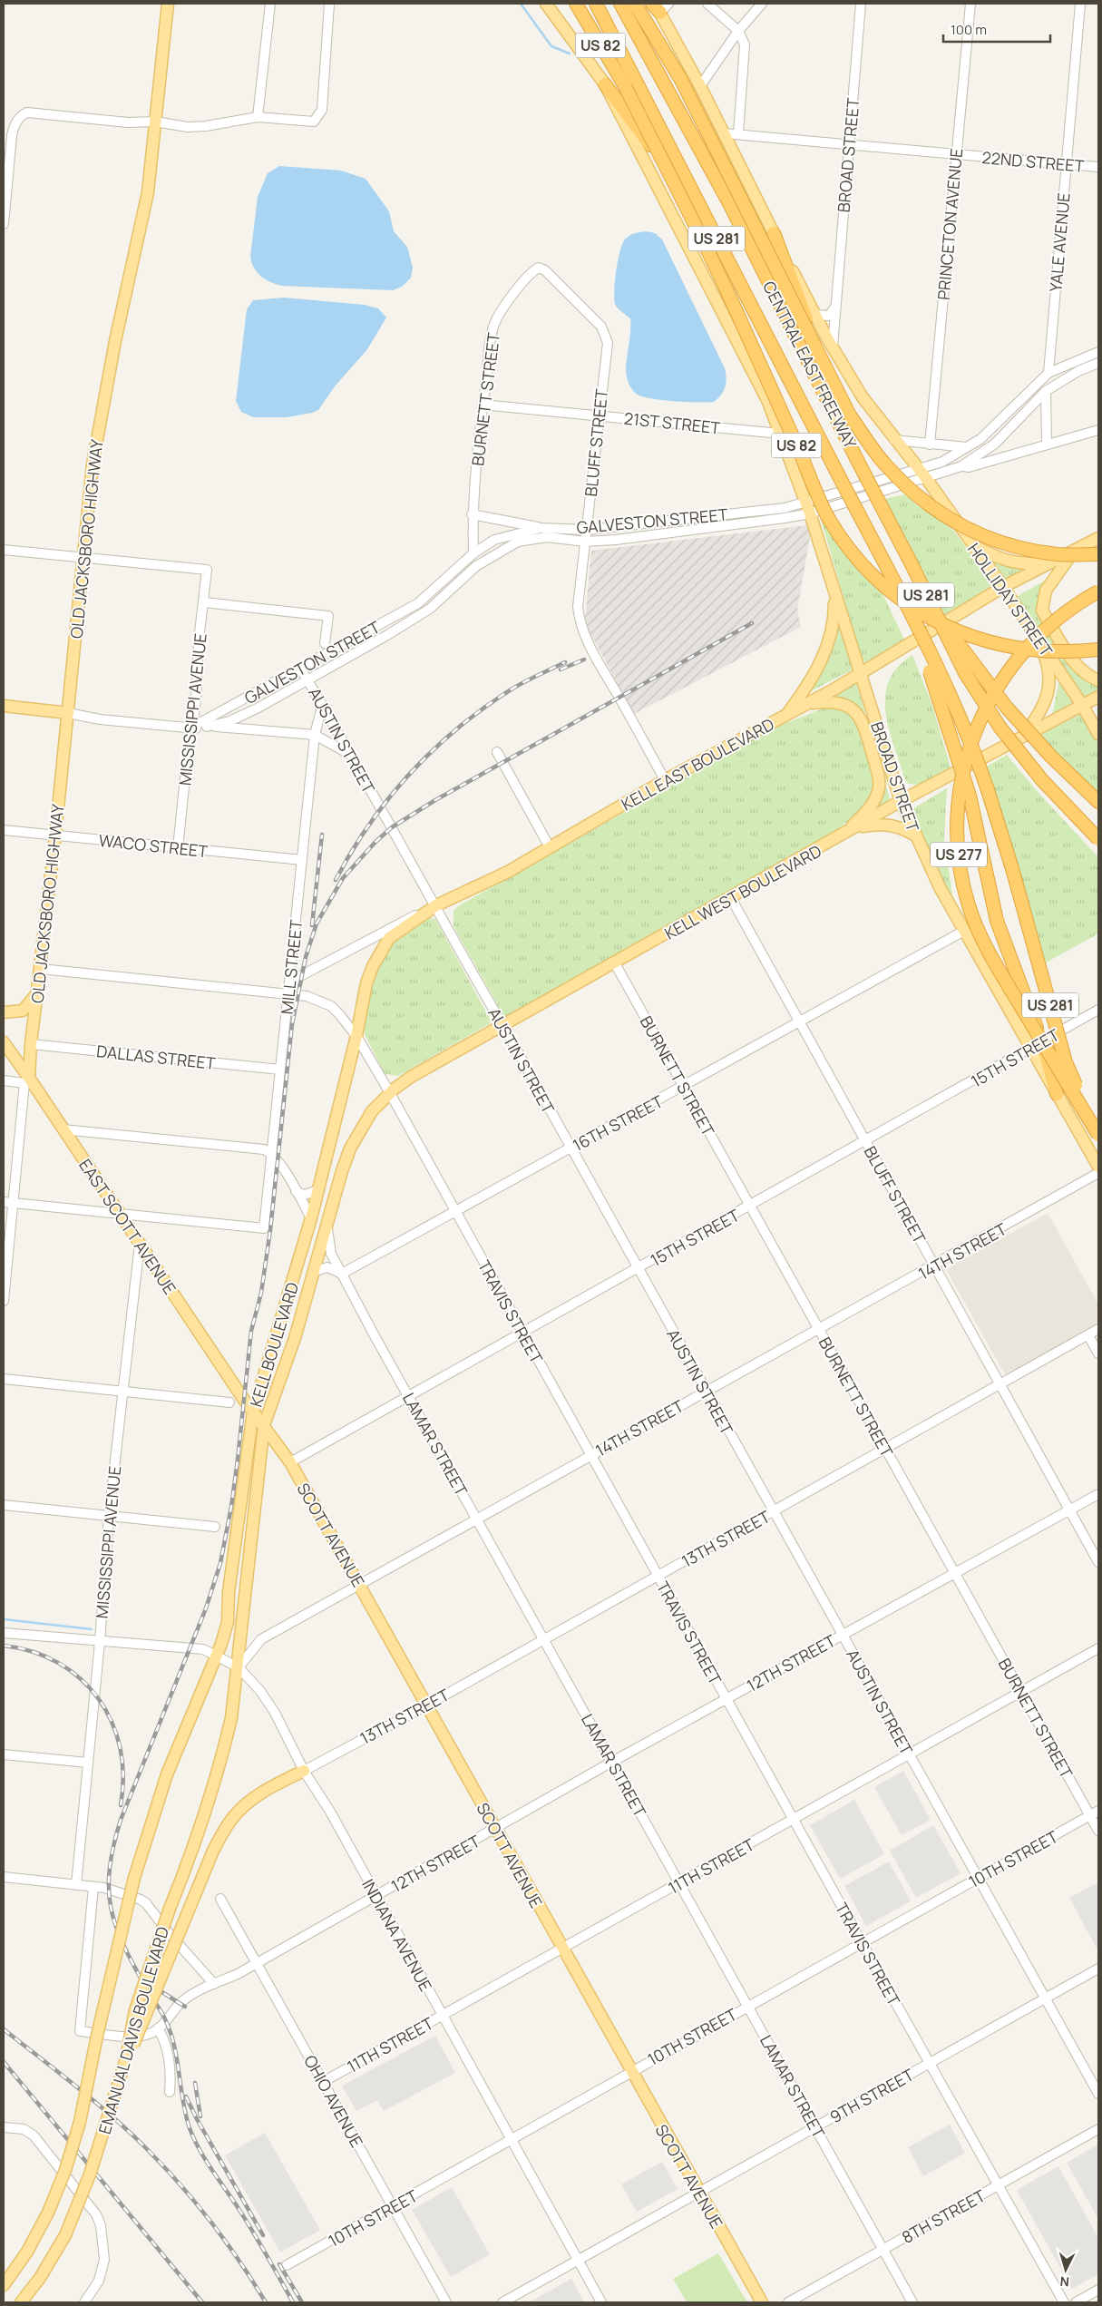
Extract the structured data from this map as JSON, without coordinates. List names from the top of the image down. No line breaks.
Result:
{"streets":{"highway":["US 82","US 281","CENTRAL EAST FREEWAY","US 277"],"main road":["BROAD STREET","GALVESTON STREET","OLD JACKSBORO HIGHWAY","HOLLIDAY STREET","KELL EAST BOULEVARD","KELL WEST BOULEVARD","EAST SCOTT AVENUE","KELL BOULEVARD","SCOTT AVENUE","EMANUAL DAVIS BOULEVARD"],"street":["22ND STREET","PRINCETON AVENUE","YALE AVENUE","BURNETT STREET","21ST STREET","BLUFF STREET","MISSISSIPPI AVENUE","AUSTIN STREET","WACO STREET","MILL STREET","DALLAS STREET","15TH STREET","16TH STREET","14TH STREET","TRAVIS STREET","LAMAR STREET","13TH STREET","12TH STREET","10TH STREET","11TH STREET","INDIANA AVENUE","9TH STREET","OHIO AVENUE","8TH STREET"]},"crossings":[["BROAD STREET","22ND STREET"],["BROAD STREET","CENTRAL EAST FREEWAY"],["BROAD STREET","GALVESTON STREET"],["BROAD STREET","KELL EAST BOULEVARD"],["BROAD STREET","KELL WEST BOULEVARD"],["BROAD STREET","15TH STREET"],["BROAD STREET","16TH STREET"],["22ND STREET","PRINCETON AVENUE"],["22ND STREET","YALE AVENUE"],["22ND STREET","CENTRAL EAST FREEWAY"],["YALE AVENUE","GALVESTON STREET"],["CENTRAL EAST FREEWAY","GALVESTON STREET"],["CENTRAL EAST FREEWAY","HOLLIDAY STREET"],["CENTRAL EAST FREEWAY","US 277"],["BURNETT STREET","21ST STREET"],["BURNETT STREET","BLUFF STREET"],["BURNETT STREET","GALVESTON STREET"],["BURNETT STREET","KELL WEST BOULEVARD"],["BURNETT STREET","15TH STREET"],["BURNETT STREET","16TH STREET"],["BURNETT STREET","14TH STREET"],["BURNETT STREET","13TH STREET"],["BURNETT STREET","12TH STREET"],["BURNETT STREET","10TH STREET"],["BURNETT STREET","11TH STREET"],["21ST STREET","BLUFF STREET"],["BLUFF STREET","GALVESTON STREET"],["BLUFF STREET","KELL EAST BOULEVARD"],["BLUFF STREET","KELL WEST BOULEVARD"],["BLUFF STREET","15TH STREET"],["BLUFF STREET","16TH STREET"],["BLUFF STREET","14TH STREET"],["BLUFF STREET","13TH STREET"],["BLUFF STREET","12TH STREET"],["GALVESTON STREET","OLD JACKSBORO HIGHWAY"],["GALVESTON STREET","HOLLIDAY STREET"],["GALVESTON STREET","MISSISSIPPI AVENUE"],["GALVESTON STREET","AUSTIN STREET"],["GALVESTON STREET","MILL STREET"],["OLD JACKSBORO HIGHWAY","MISSISSIPPI AVENUE"],["OLD JACKSBORO HIGHWAY","WACO STREET"],["OLD JACKSBORO HIGHWAY","DALLAS STREET"],["OLD JACKSBORO HIGHWAY","EAST SCOTT AVENUE"],["HOLLIDAY STREET","KELL EAST BOULEVARD"],["HOLLIDAY STREET","KELL WEST BOULEVARD"],["MISSISSIPPI AVENUE","WACO STREET"],["MISSISSIPPI AVENUE","EAST SCOTT AVENUE"],["MISSISSIPPI AVENUE","INDIANA AVENUE"],["AUSTIN STREET","KELL EAST BOULEVARD"],["AUSTIN STREET","KELL WEST BOULEVARD"],["AUSTIN STREET","MILL STREET"],["AUSTIN STREET","15TH STREET"],["AUSTIN STREET","16TH STREET"],["AUSTIN STREET","14TH STREET"],["AUSTIN STREET","13TH STREET"],["AUSTIN STREET","12TH STREET"],["AUSTIN STREET","10TH STREET"],["AUSTIN STREET","11TH STREET"],["AUSTIN STREET","9TH STREET"],["KELL EAST BOULEVARD","TRAVIS STREET"],["KELL EAST BOULEVARD","KELL BOULEVARD"],["WACO STREET","MILL STREET"],["KELL WEST BOULEVARD","TRAVIS STREET"],["KELL WEST BOULEVARD","KELL BOULEVARD"],["MILL STREET","DALLAS STREET"],["MILL STREET","EAST SCOTT AVENUE"],["MILL STREET","TRAVIS STREET"],["15TH STREET","TRAVIS STREET"],["15TH STREET","LAMAR STREET"],["15TH STREET","SCOTT AVENUE"],["16TH STREET","TRAVIS STREET"],["16TH STREET","LAMAR STREET"],["EAST SCOTT AVENUE","KELL BOULEVARD"],["EAST SCOTT AVENUE","SCOTT AVENUE"],["14TH STREET","TRAVIS STREET"],["14TH STREET","KELL BOULEVARD"],["14TH STREET","LAMAR STREET"],["14TH STREET","SCOTT AVENUE"],["14TH STREET","INDIANA AVENUE"],["14TH STREET","EMANUAL DAVIS BOULEVARD"],["TRAVIS STREET","KELL BOULEVARD"],["TRAVIS STREET","13TH STREET"],["TRAVIS STREET","12TH STREET"],["TRAVIS STREET","10TH STREET"],["TRAVIS STREET","11TH STREET"],["TRAVIS STREET","9TH STREET"],["TRAVIS STREET","8TH STREET"],["KELL BOULEVARD","LAMAR STREET"],["KELL BOULEVARD","SCOTT AVENUE"],["KELL BOULEVARD","INDIANA AVENUE"],["KELL BOULEVARD","EMANUAL DAVIS BOULEVARD"],["LAMAR STREET","13TH STREET"],["LAMAR STREET","12TH STREET"],["LAMAR STREET","10TH STREET"],["LAMAR STREET","11TH STREET"],["LAMAR STREET","9TH STREET"],["LAMAR STREET","8TH STREET"],["SCOTT AVENUE","13TH STREET"],["SCOTT AVENUE","12TH STREET"],["SCOTT AVENUE","10TH STREET"],["SCOTT AVENUE","11TH STREET"],["SCOTT AVENUE","9TH STREET"],["13TH STREET","INDIANA AVENUE"],["12TH STREET","INDIANA AVENUE"],["12TH STREET","OHIO AVENUE"],["10TH STREET","INDIANA AVENUE"],["10TH STREET","OHIO AVENUE"],["11TH STREET","INDIANA AVENUE"],["11TH STREET","OHIO AVENUE"],["INDIANA AVENUE","EMANUAL DAVIS BOULEVARD"],["INDIANA AVENUE","9TH STREET"]],"scale_bar":"100 m","north":"bottom"}
